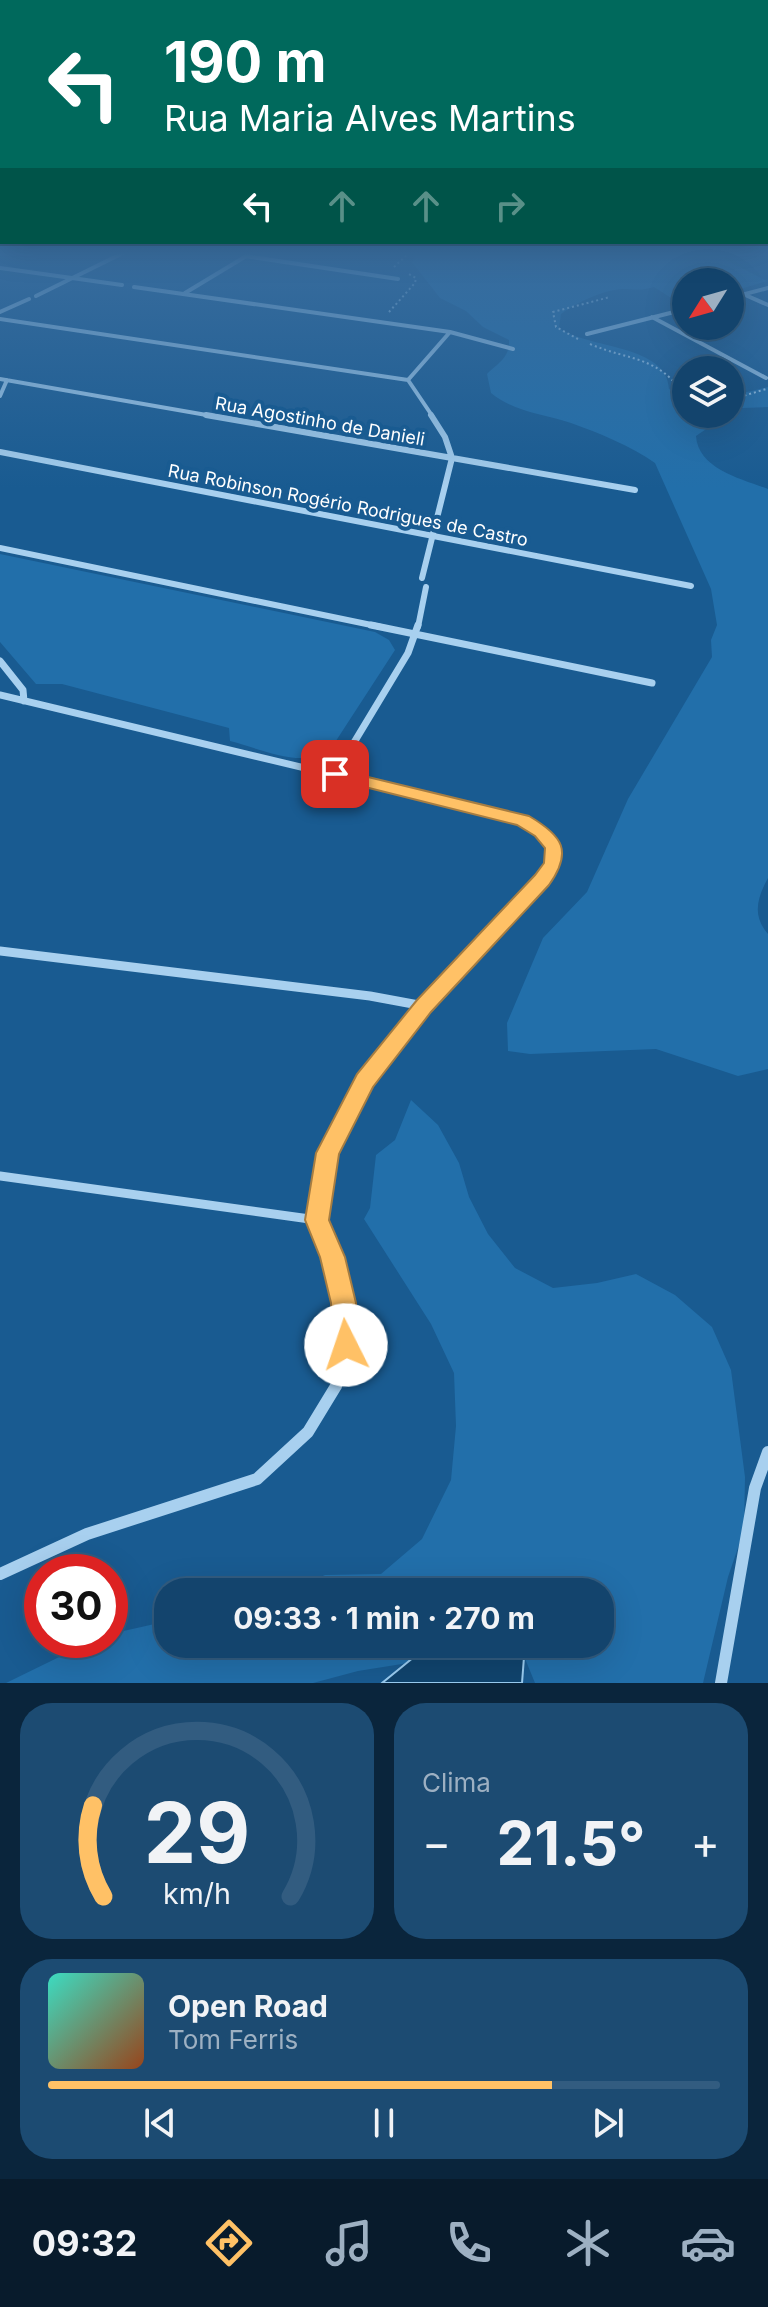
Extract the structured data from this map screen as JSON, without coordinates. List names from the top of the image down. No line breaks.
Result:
{"streets":{"street":["Rua Agostinho de Danieli","Rua Robinson Rogério Rodrigues de Castro"]},"north":"bottom left","page":{"turn":["190 m","Rua Maria Alves Martins"],"limit":"30","trip":"09:33 · 1 min · 270 m","tile":"Clima","heat":["−","21.5°","+"],"song":["Open Road","Tom Ferris"],"tabs":"09:32","gauge":["29","km/h"]}}
